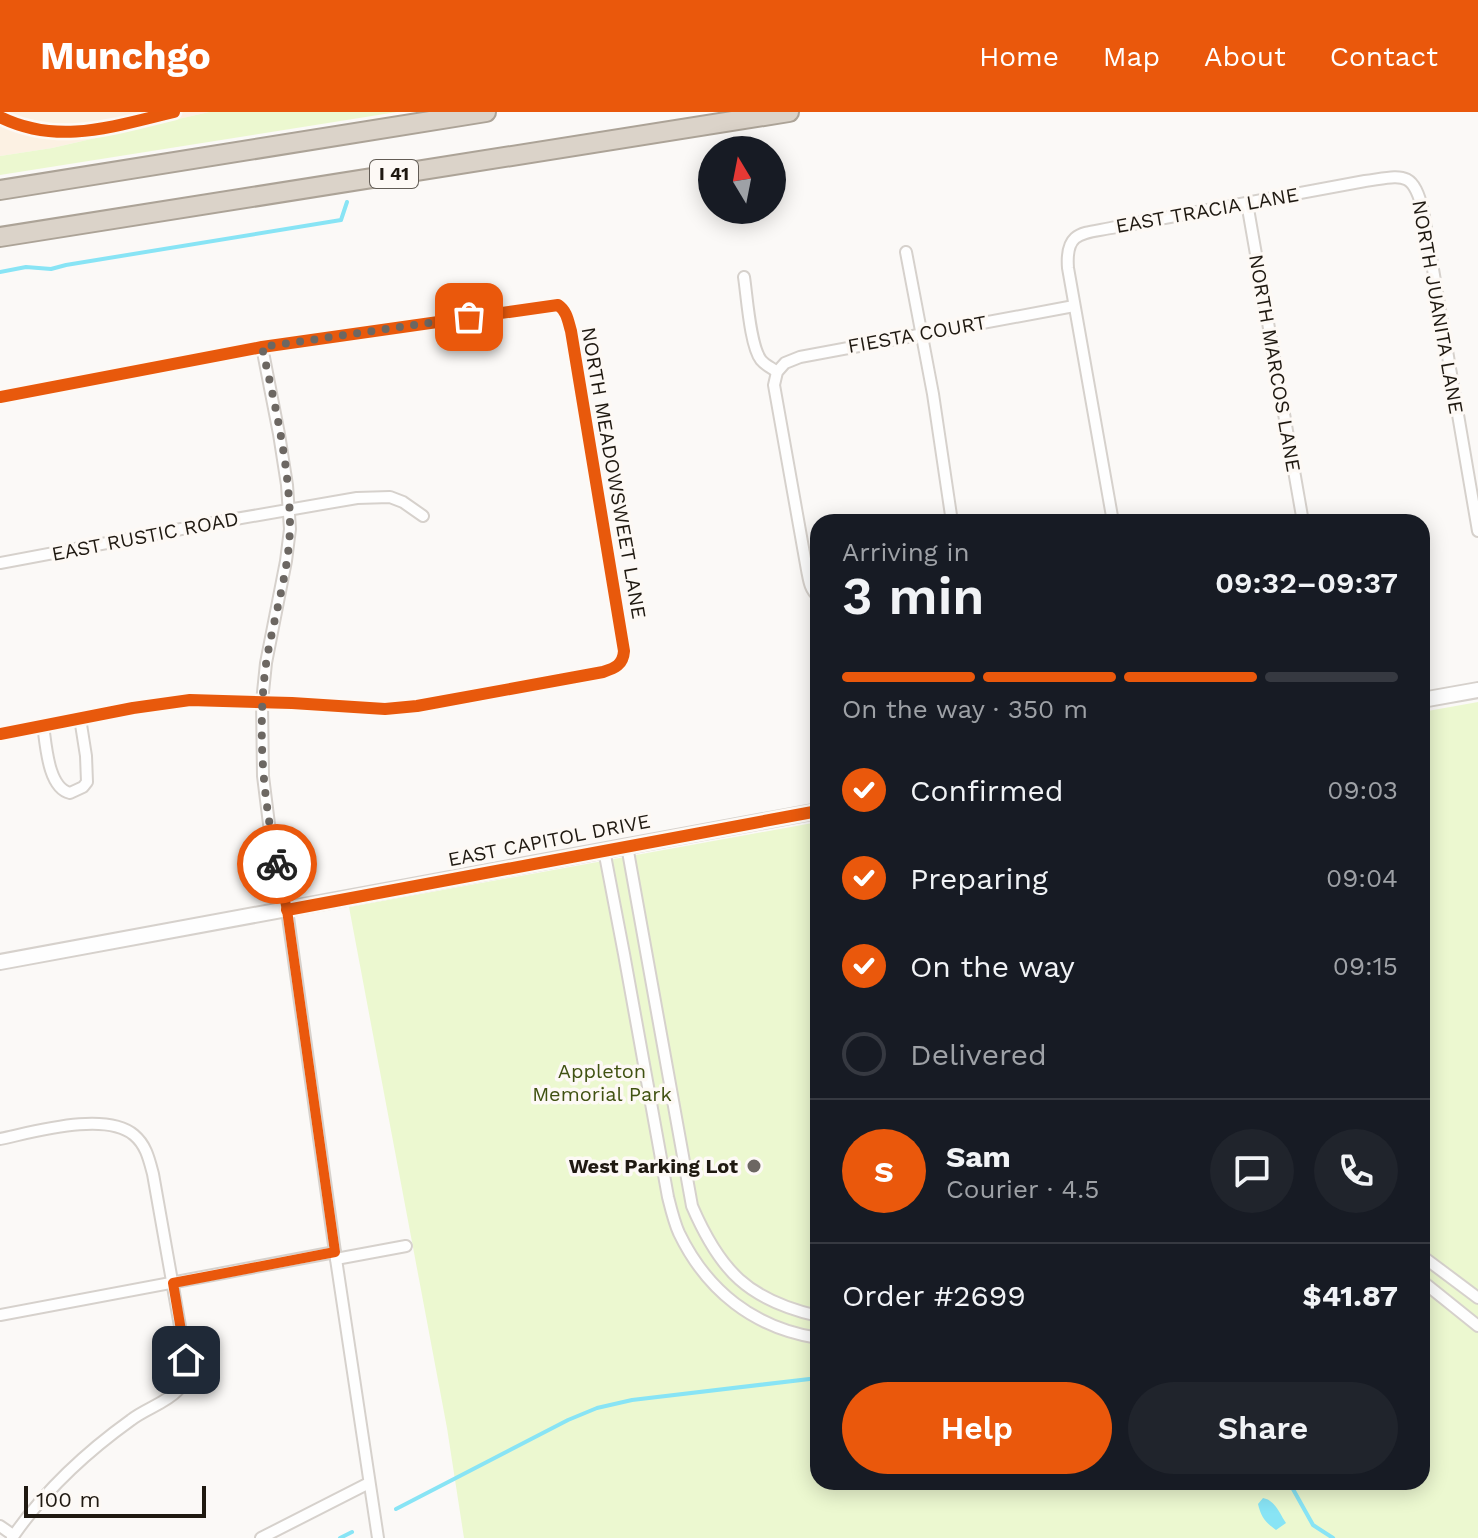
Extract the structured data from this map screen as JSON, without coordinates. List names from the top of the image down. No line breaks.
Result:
{"streets":{"highway":["I 41"],"street":["EAST TRACIA LANE","NORTH JUANITA LANE","FIESTA COURT","NORTH MARCOS LANE","NORTH MEADOWSWEET LANE","EAST RUSTIC ROAD","EAST CAPITOL DRIVE"]},"crossings":[["EAST TRACIA LANE","NORTH JUANITA LANE"],["EAST TRACIA LANE","FIESTA COURT"],["EAST TRACIA LANE","NORTH MARCOS LANE"]],"parks":["Appleton Memorial Park"],"places":["West Parking Lot"],"scale_bar":"100 m","north":"top","page":{"header":"Munchgo","nav":["Home","Map","About","Contact"],"heading":["3 min","Arriving in","09:32–09:37"],"panel":["Sam","Courier · 4.5","Order #2699","$41.87"],"bar":"On the way · 350 m","list":[["Confirmed","09:03"],["Preparing","09:04"],["On the way","09:15"],"Delivered"],"round":"S","buttons":["Help","Share"],"scale":"100 m"}}
